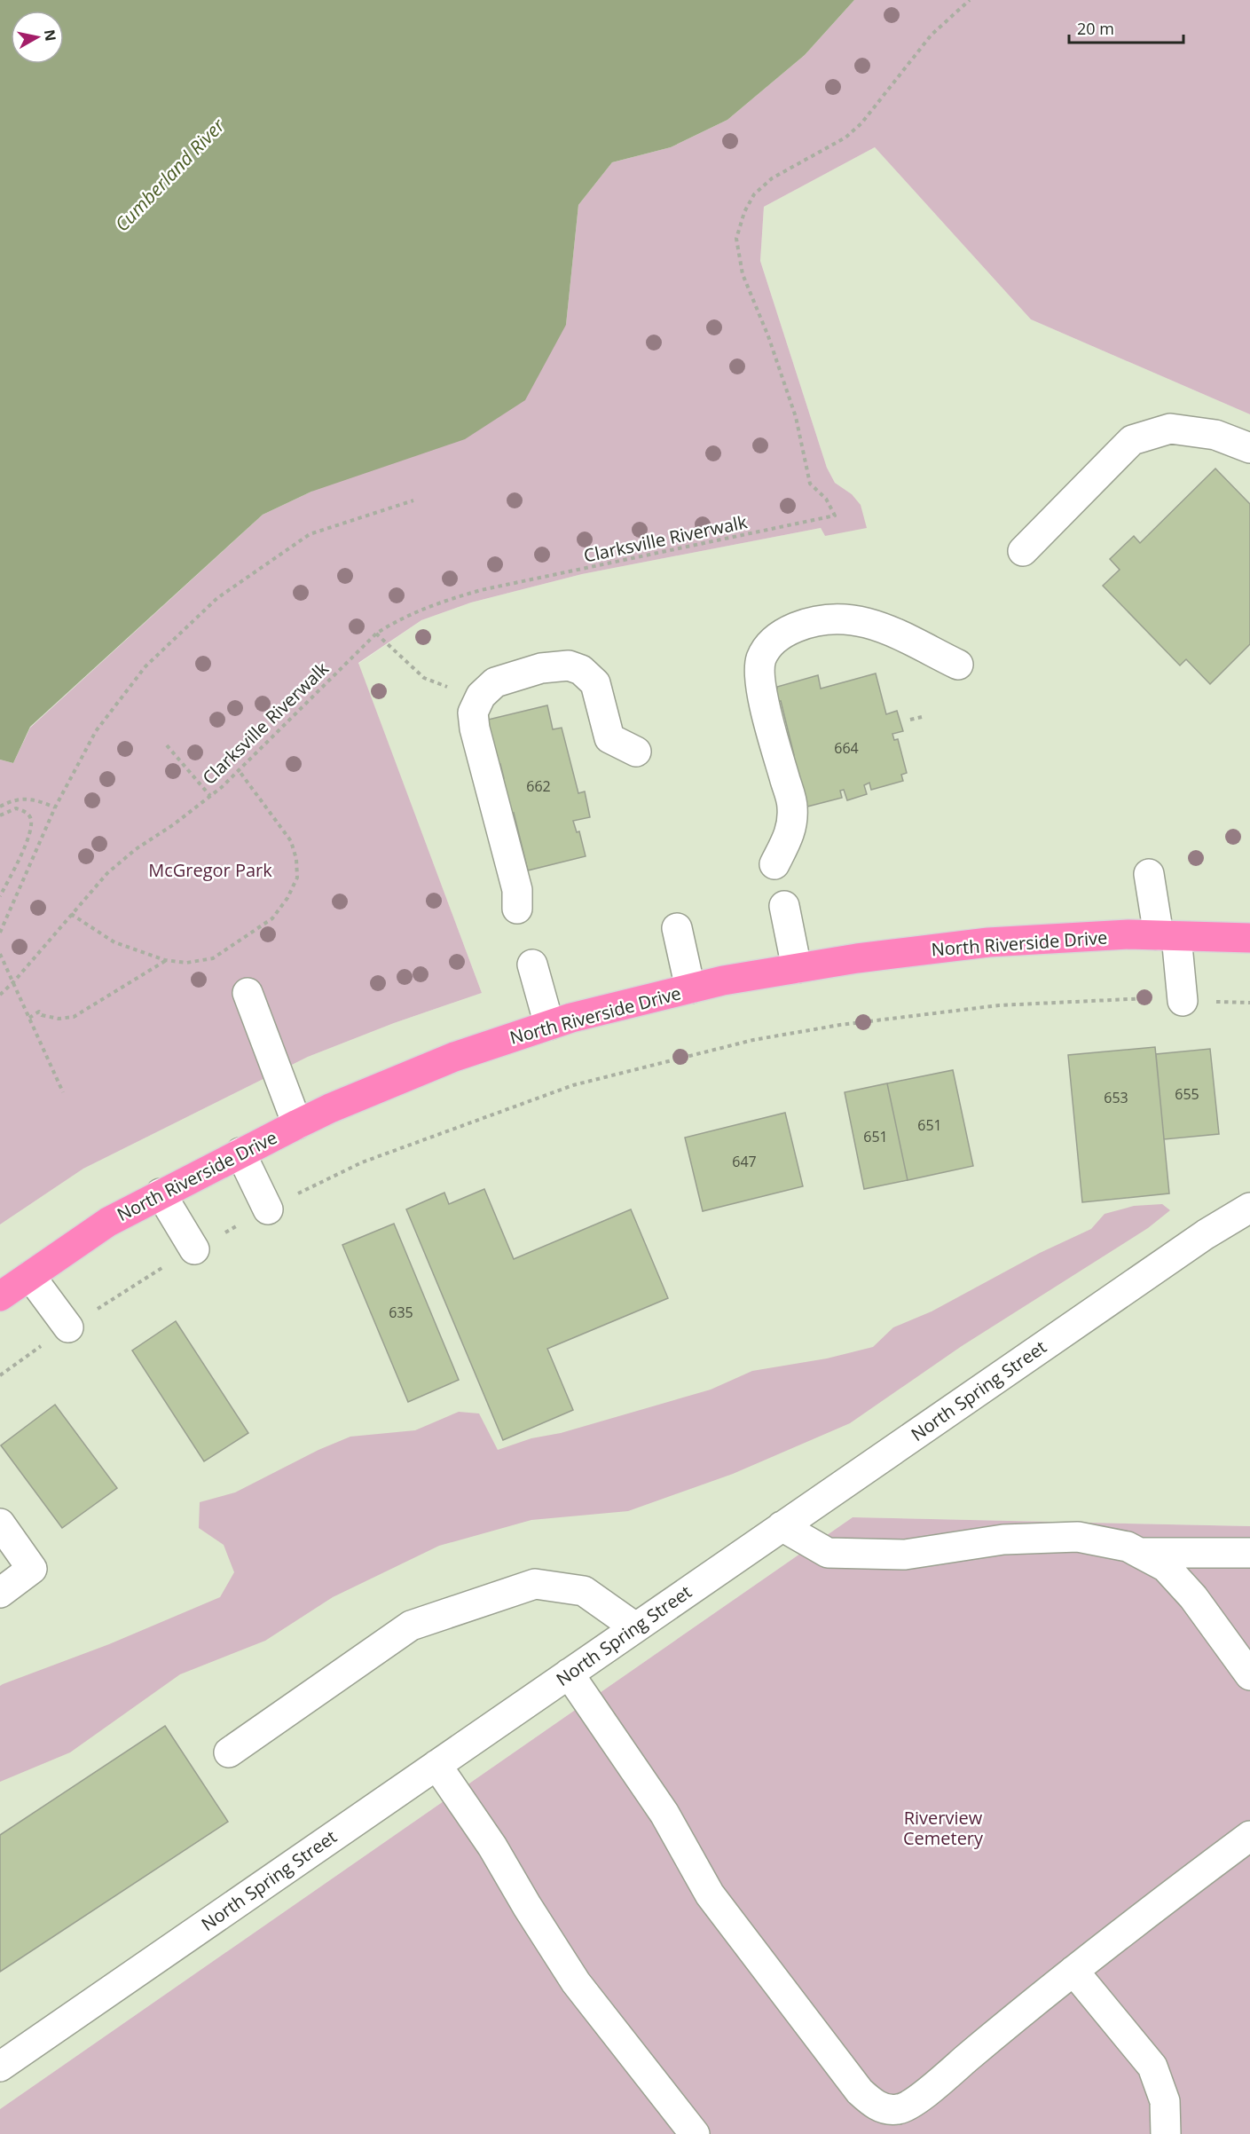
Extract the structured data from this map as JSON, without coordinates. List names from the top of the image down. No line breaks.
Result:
{"streets":{"highway":["North Riverside Drive"],"street":["North Spring Street"],"path":["Clarksville Riverwalk"]},"water":["Cumberland River"],"parks":["McGregor Park","Riverview Cemetery"],"house_numbers":["664","662","655","653","651","651","647","635"],"scale_bar":"20 m","north":"right"}
